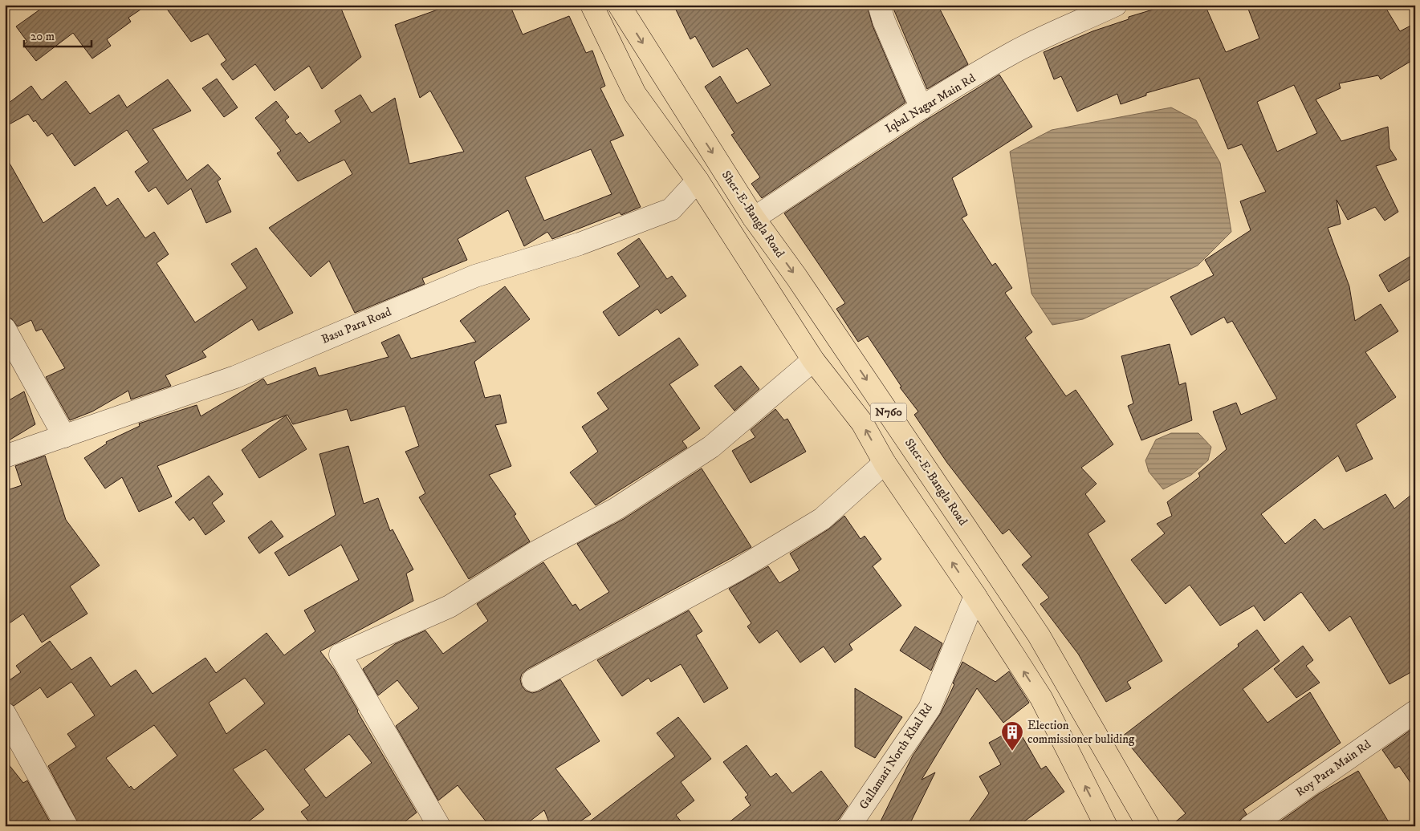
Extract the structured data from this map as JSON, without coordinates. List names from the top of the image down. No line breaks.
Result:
{"streets":{"highway":["Sher-E-Bangla Road","N760"],"street":["Iqbal Nagar Main Rd","Basu Para Road","Gallamari North Khal Rd","Roy Para Main Rd"]},"crossings":[["Iqbal Nagar Main Rd","Sher-E-Bangla Road"],["Basu Para Road","N760"],["N760","Gallamari North Khal Rd"]],"places":{"building":["Election commissioner buliding"]},"scale_bar":"20 m"}
